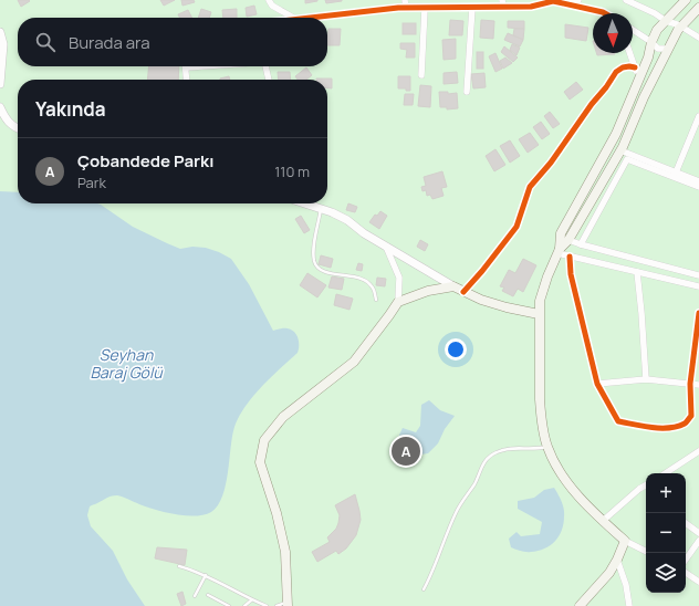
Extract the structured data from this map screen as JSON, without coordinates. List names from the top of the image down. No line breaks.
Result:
{"water":["Seyhan Baraj Gölü"],"north":"bottom","page":{"search":"Burada ara","heading":"Yakında","list":[{"mark":"A","name":"Çobandede Parkı","note":"Park","value":"110 m"}],"pins":"A","map_buttons":["+","−"]}}
